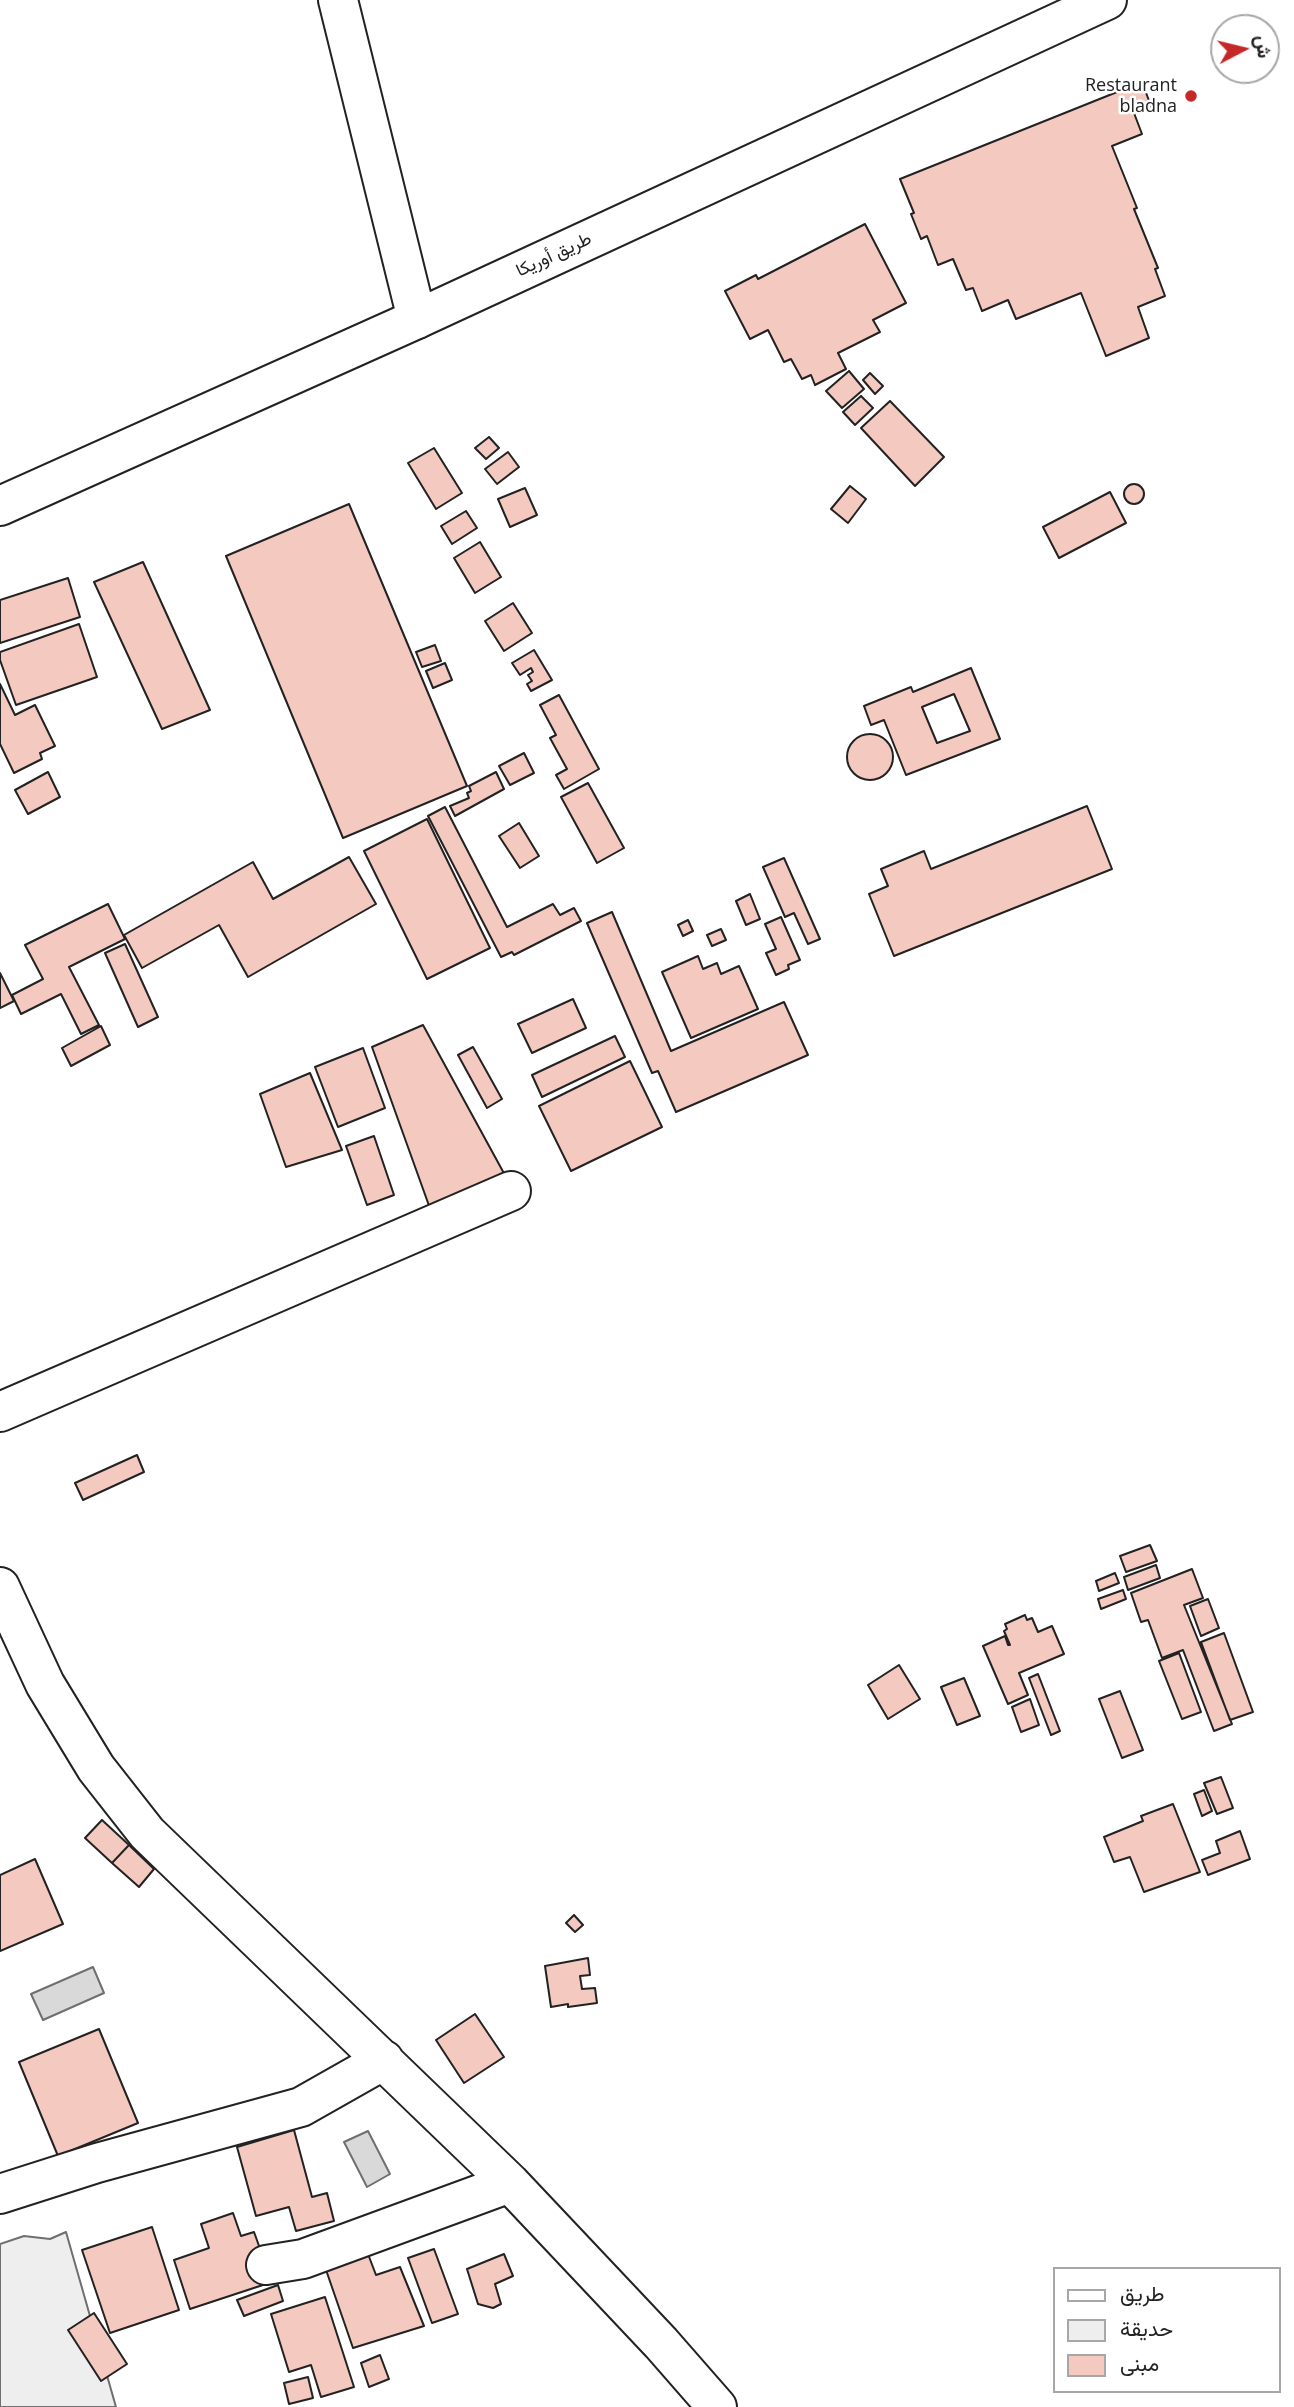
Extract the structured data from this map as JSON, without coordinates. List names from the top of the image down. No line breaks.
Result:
{"streets":{"street":["طريق أوريكا"]},"places":["Restaurant bladna"],"legend":["طريق","حديقة","مبنى"],"north":"right"}
